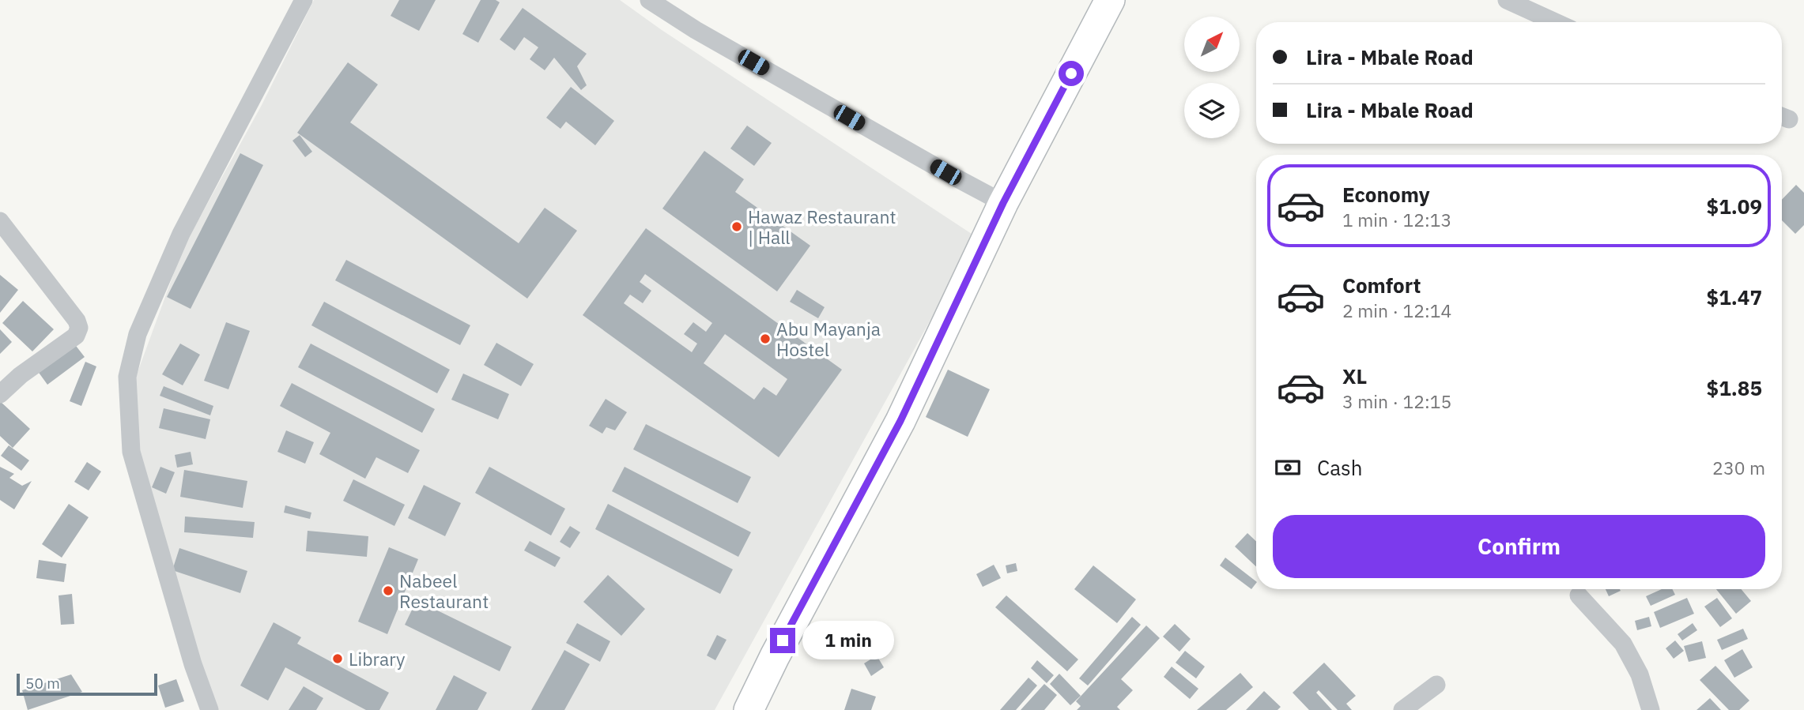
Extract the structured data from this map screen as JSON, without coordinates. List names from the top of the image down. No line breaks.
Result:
{"places":["Hawaz Restaurant | Hall","Abu Mayanja Hostel","Nabeel Restaurant","Library"],"scale_bar":"50 m","north":"top right","page":{"banner":["Lira - Mbale Road","Lira - Mbale Road"],"list":[{"name":"Economy","note":"1 min · 12:13","value":"$1.09"},{"name":"Comfort","note":"2 min · 12:14","value":"$1.47"},{"name":"XL","note":"3 min · 12:15","value":"$1.85"}],"pay":["Cash","230 m"],"buttons":"Confirm","bubble":"1 min","scale":"50 m"}}
